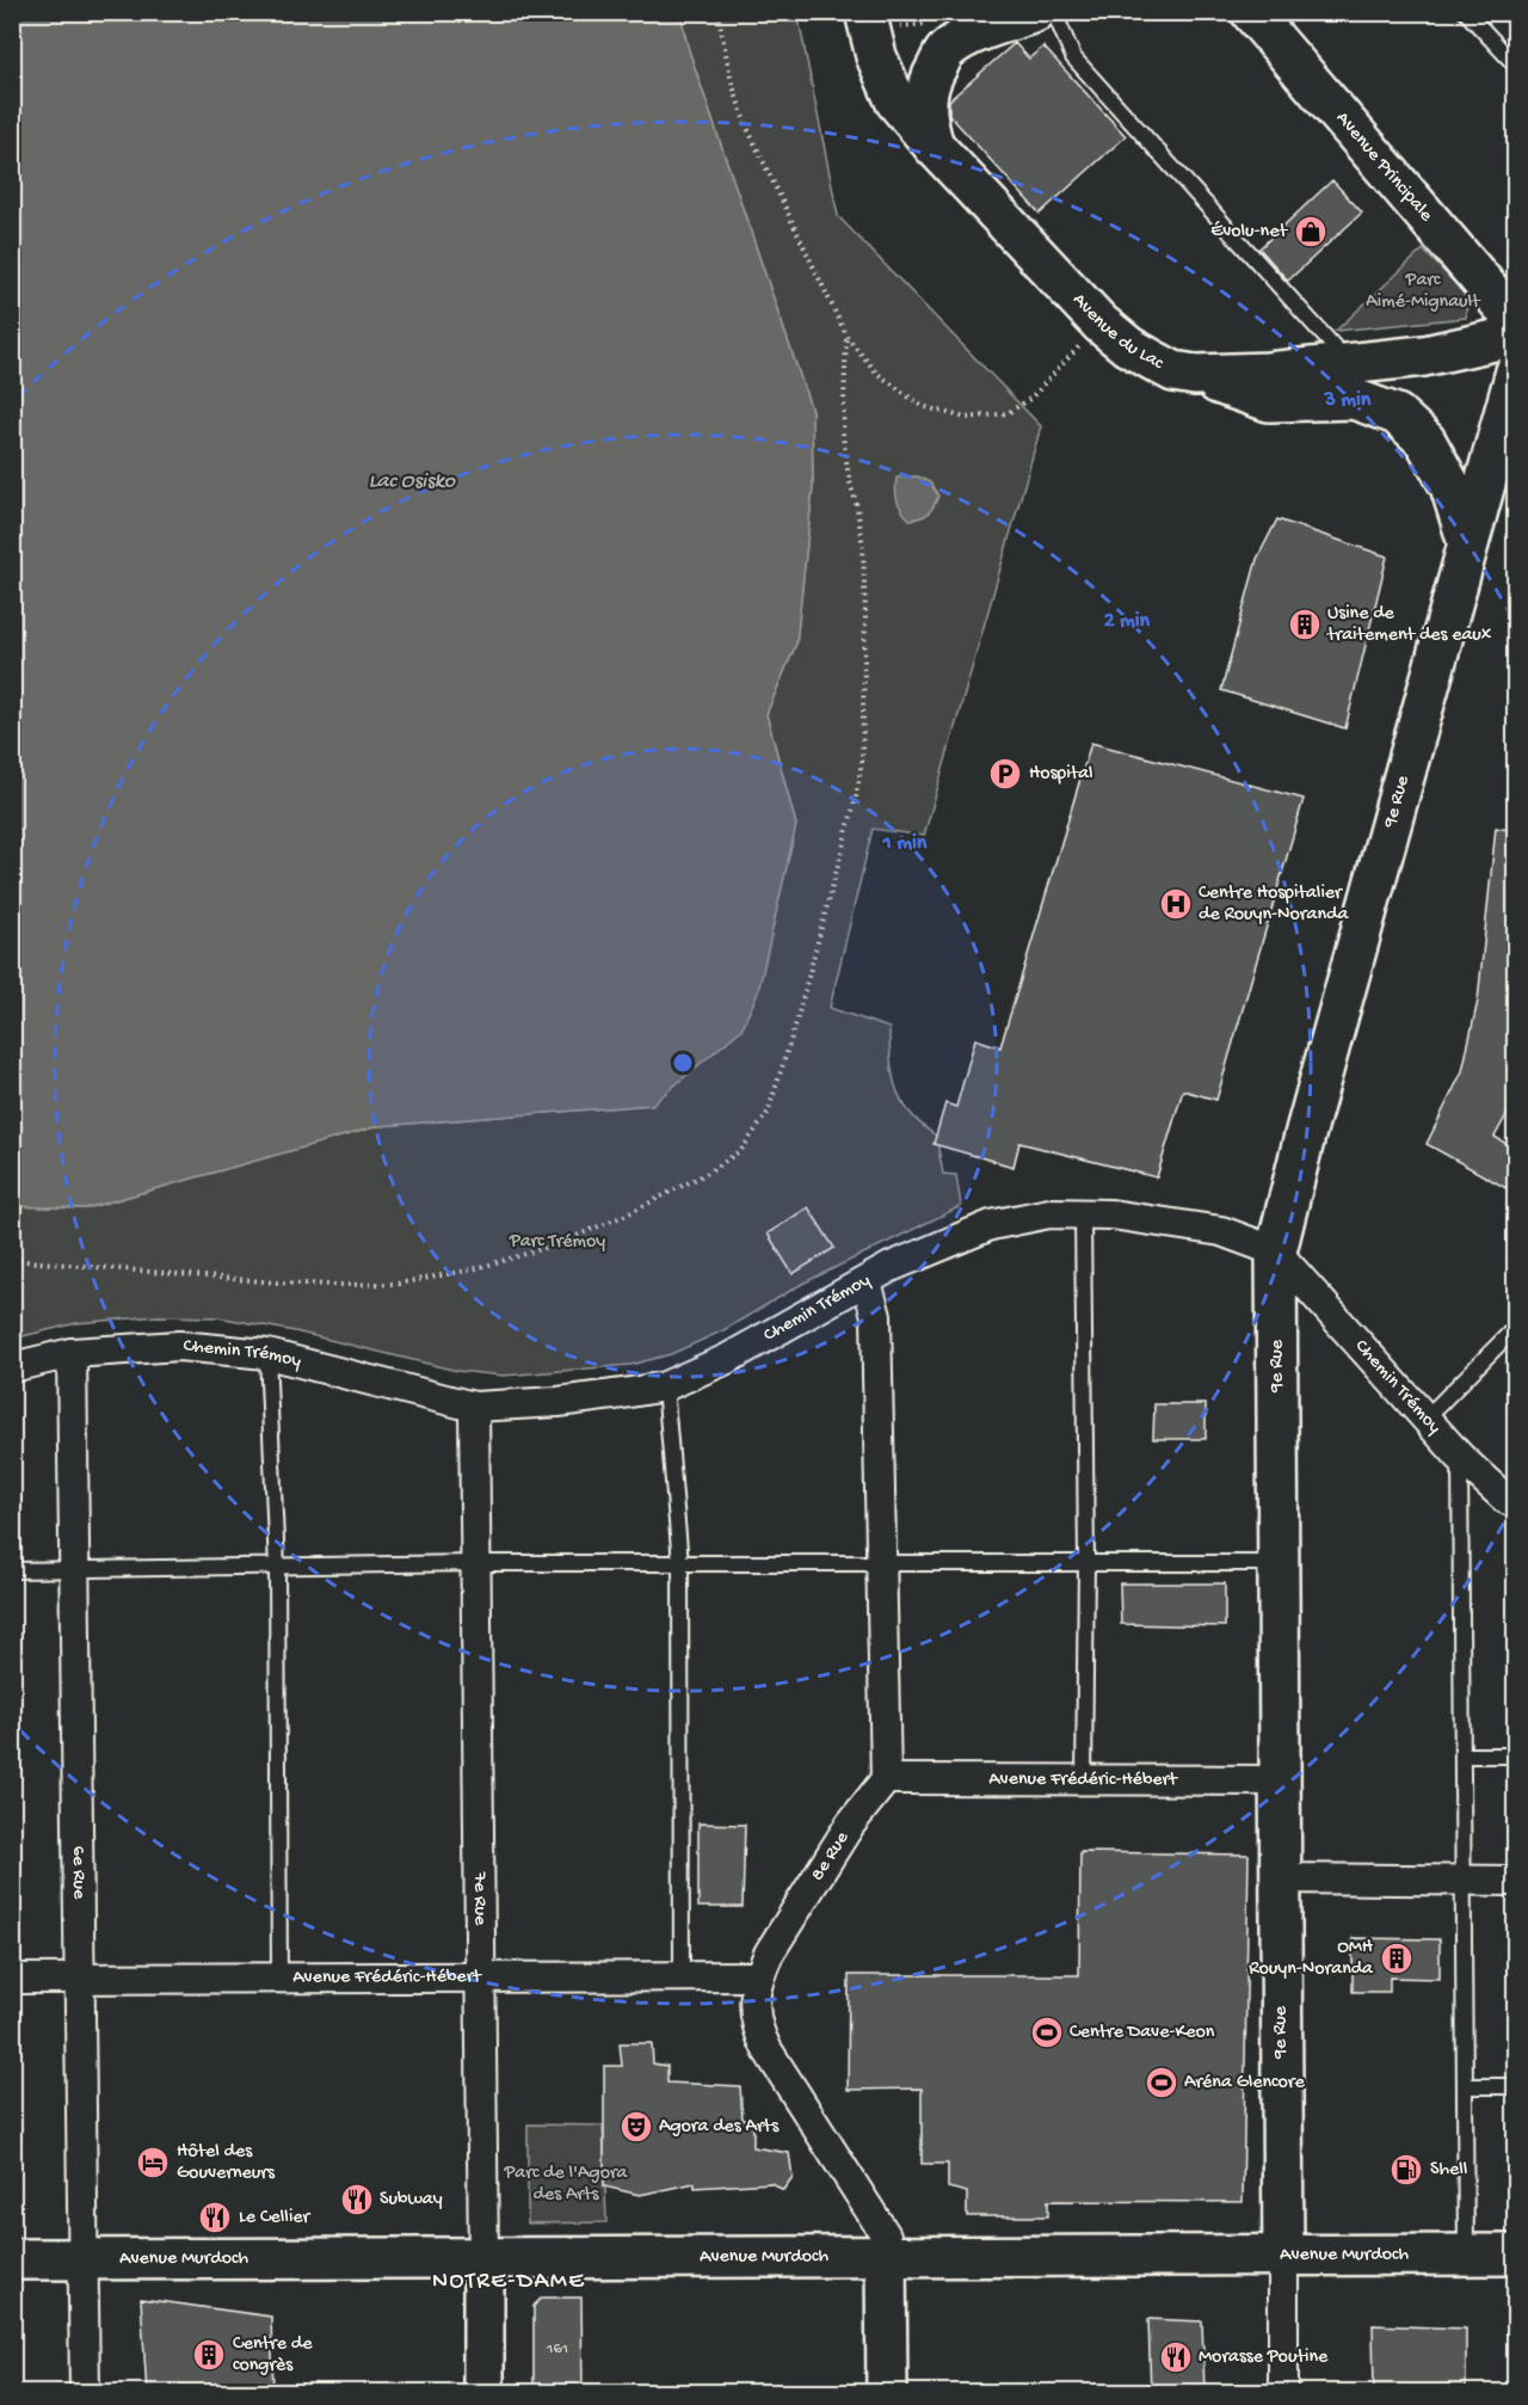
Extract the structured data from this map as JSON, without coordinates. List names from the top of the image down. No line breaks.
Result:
{"streets":{"street":["Avenue Principale","Avenue du Lac","9e Rue","Chemin Trémoy","Avenue Frédéric-Hébert","8e Rue","6e Rue","7e Rue","Avenue Murdoch"]},"crossings":[["9e Rue","Chemin Trémoy"],["9e Rue","Avenue Frédéric-Hébert"],["9e Rue","Avenue Murdoch"],["Chemin Trémoy","6e Rue"],["Chemin Trémoy","7e Rue"],["Avenue Frédéric-Hébert","8e Rue"],["Avenue Frédéric-Hébert","6e Rue"],["Avenue Frédéric-Hébert","7e Rue"],["8e Rue","Avenue Murdoch"],["6e Rue","Avenue Murdoch"],["7e Rue","Avenue Murdoch"]],"districts":["NOTRE-DAME"],"water":["Lac Osisko"],"parks":["Parc Aimé-Mignault","Parc Trémoy","Parc de l'Agora des Arts"],"places":{"shop":["Évolu-net"],"building":["Usine de traitement des eaux","OMH Rouyn-Noranda","Centre de congrès"],"parking":["Hospital"],"hospital":["Centre Hospitalier de Rouyn-Noranda"],"sports":["Centre Dave-Keon","Aréna Glencore"],"theatre":["Agora des Arts"],"hotel":["Hôtel des Gouverneurs"],"fuel station":["Shell"],"restaurant":["Subway","Le Cellier","Morasse Poutine"]},"house_numbers":["161"],"rings":["3 min","2 min","1 min"]}
